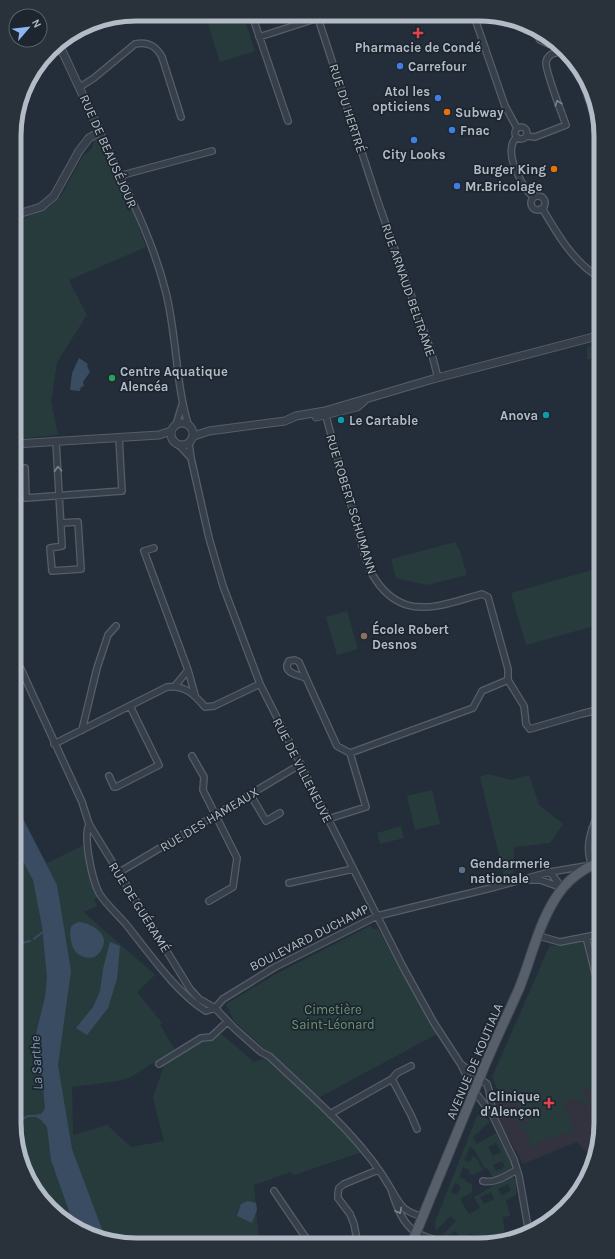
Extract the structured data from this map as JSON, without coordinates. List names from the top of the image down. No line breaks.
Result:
{"streets":{"main road":["AVENUE DE KOUTIALA"],"street":["RUE DU HERTRÉ","RUE DE BEAUSÉJOUR","RUE ARNAUD BELTRAME","RUE ROBERT SCHUMANN","RUE DE VILLENEUVE","RUE DES HAMEAUX","RUE DE GUÉRAMÉ","BOULEVARD DUCHAMP"]},"crossings":[["RUE DU HERTRÉ","RUE ARNAUD BELTRAME"],["RUE DE VILLENEUVE","RUE DES HAMEAUX"],["RUE DE VILLENEUVE","BOULEVARD DUCHAMP"],["RUE DES HAMEAUX","RUE DE GUÉRAMÉ"],["RUE DE GUÉRAMÉ","BOULEVARD DUCHAMP"],["RUE DE GUÉRAMÉ","AVENUE DE KOUTIALA"],["BOULEVARD DUCHAMP","AVENUE DE KOUTIALA"]],"water":["La Sarthe"],"parks":["Cimetière Saint-Léonard"],"places":{"health":["Pharmacie de Condé","Clinique d'Alençon"],"other":["Carrefour","Atol les opticiens","Subway","Fnac","City Looks","Burger King","Mr.Bricolage","Centre Aquatique Alencéa","Anova","Le Cartable","École Robert Desnos","Gendarmerie nationale"]},"north":"top right"}
